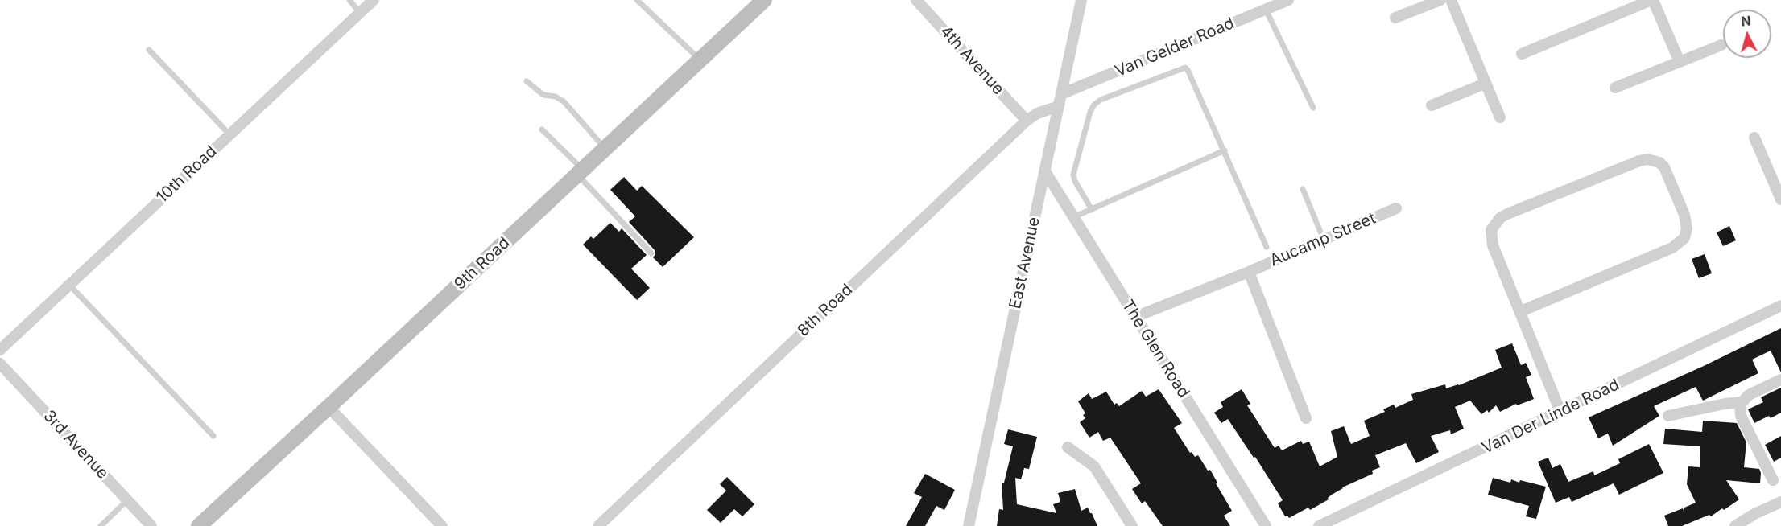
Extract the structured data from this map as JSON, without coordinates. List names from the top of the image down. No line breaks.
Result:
{"streets":{"main road":["9th Road"],"street":["Van Gelder Road","4th Avenue","10th Road","Aucamp Street","East Avenue","8th Road","The Glen Road","Van Der Linde Road","3rd Avenue"]},"crossings":[["Van Gelder Road","East Avenue"],["4th Avenue","8th Road"],["Aucamp Street","The Glen Road"],["East Avenue","8th Road"],["East Avenue","The Glen Road"]],"north":"top"}
